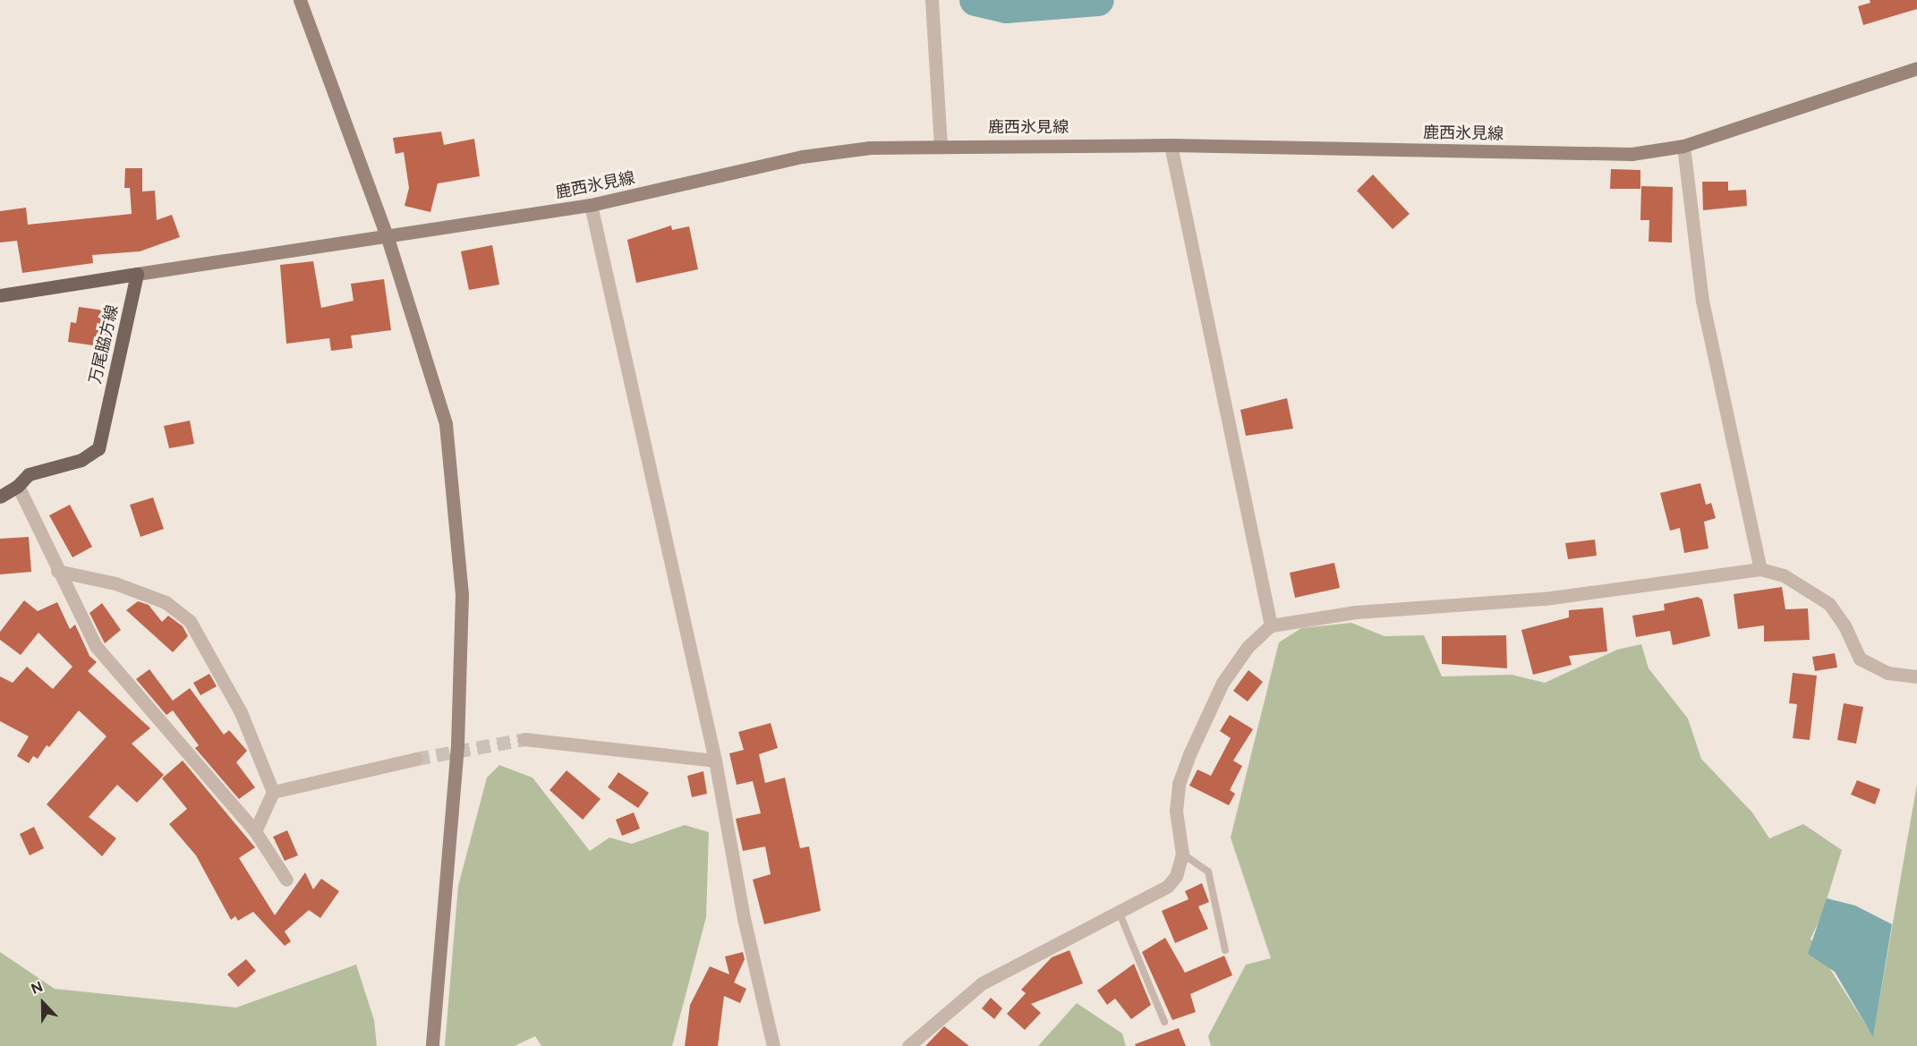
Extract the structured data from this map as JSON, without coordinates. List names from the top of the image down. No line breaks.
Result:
{"streets":{"main road":["鹿西氷見線","万尾脇方線"]},"crossings":[["鹿西氷見線","万尾脇方線"]],"north":"top"}
